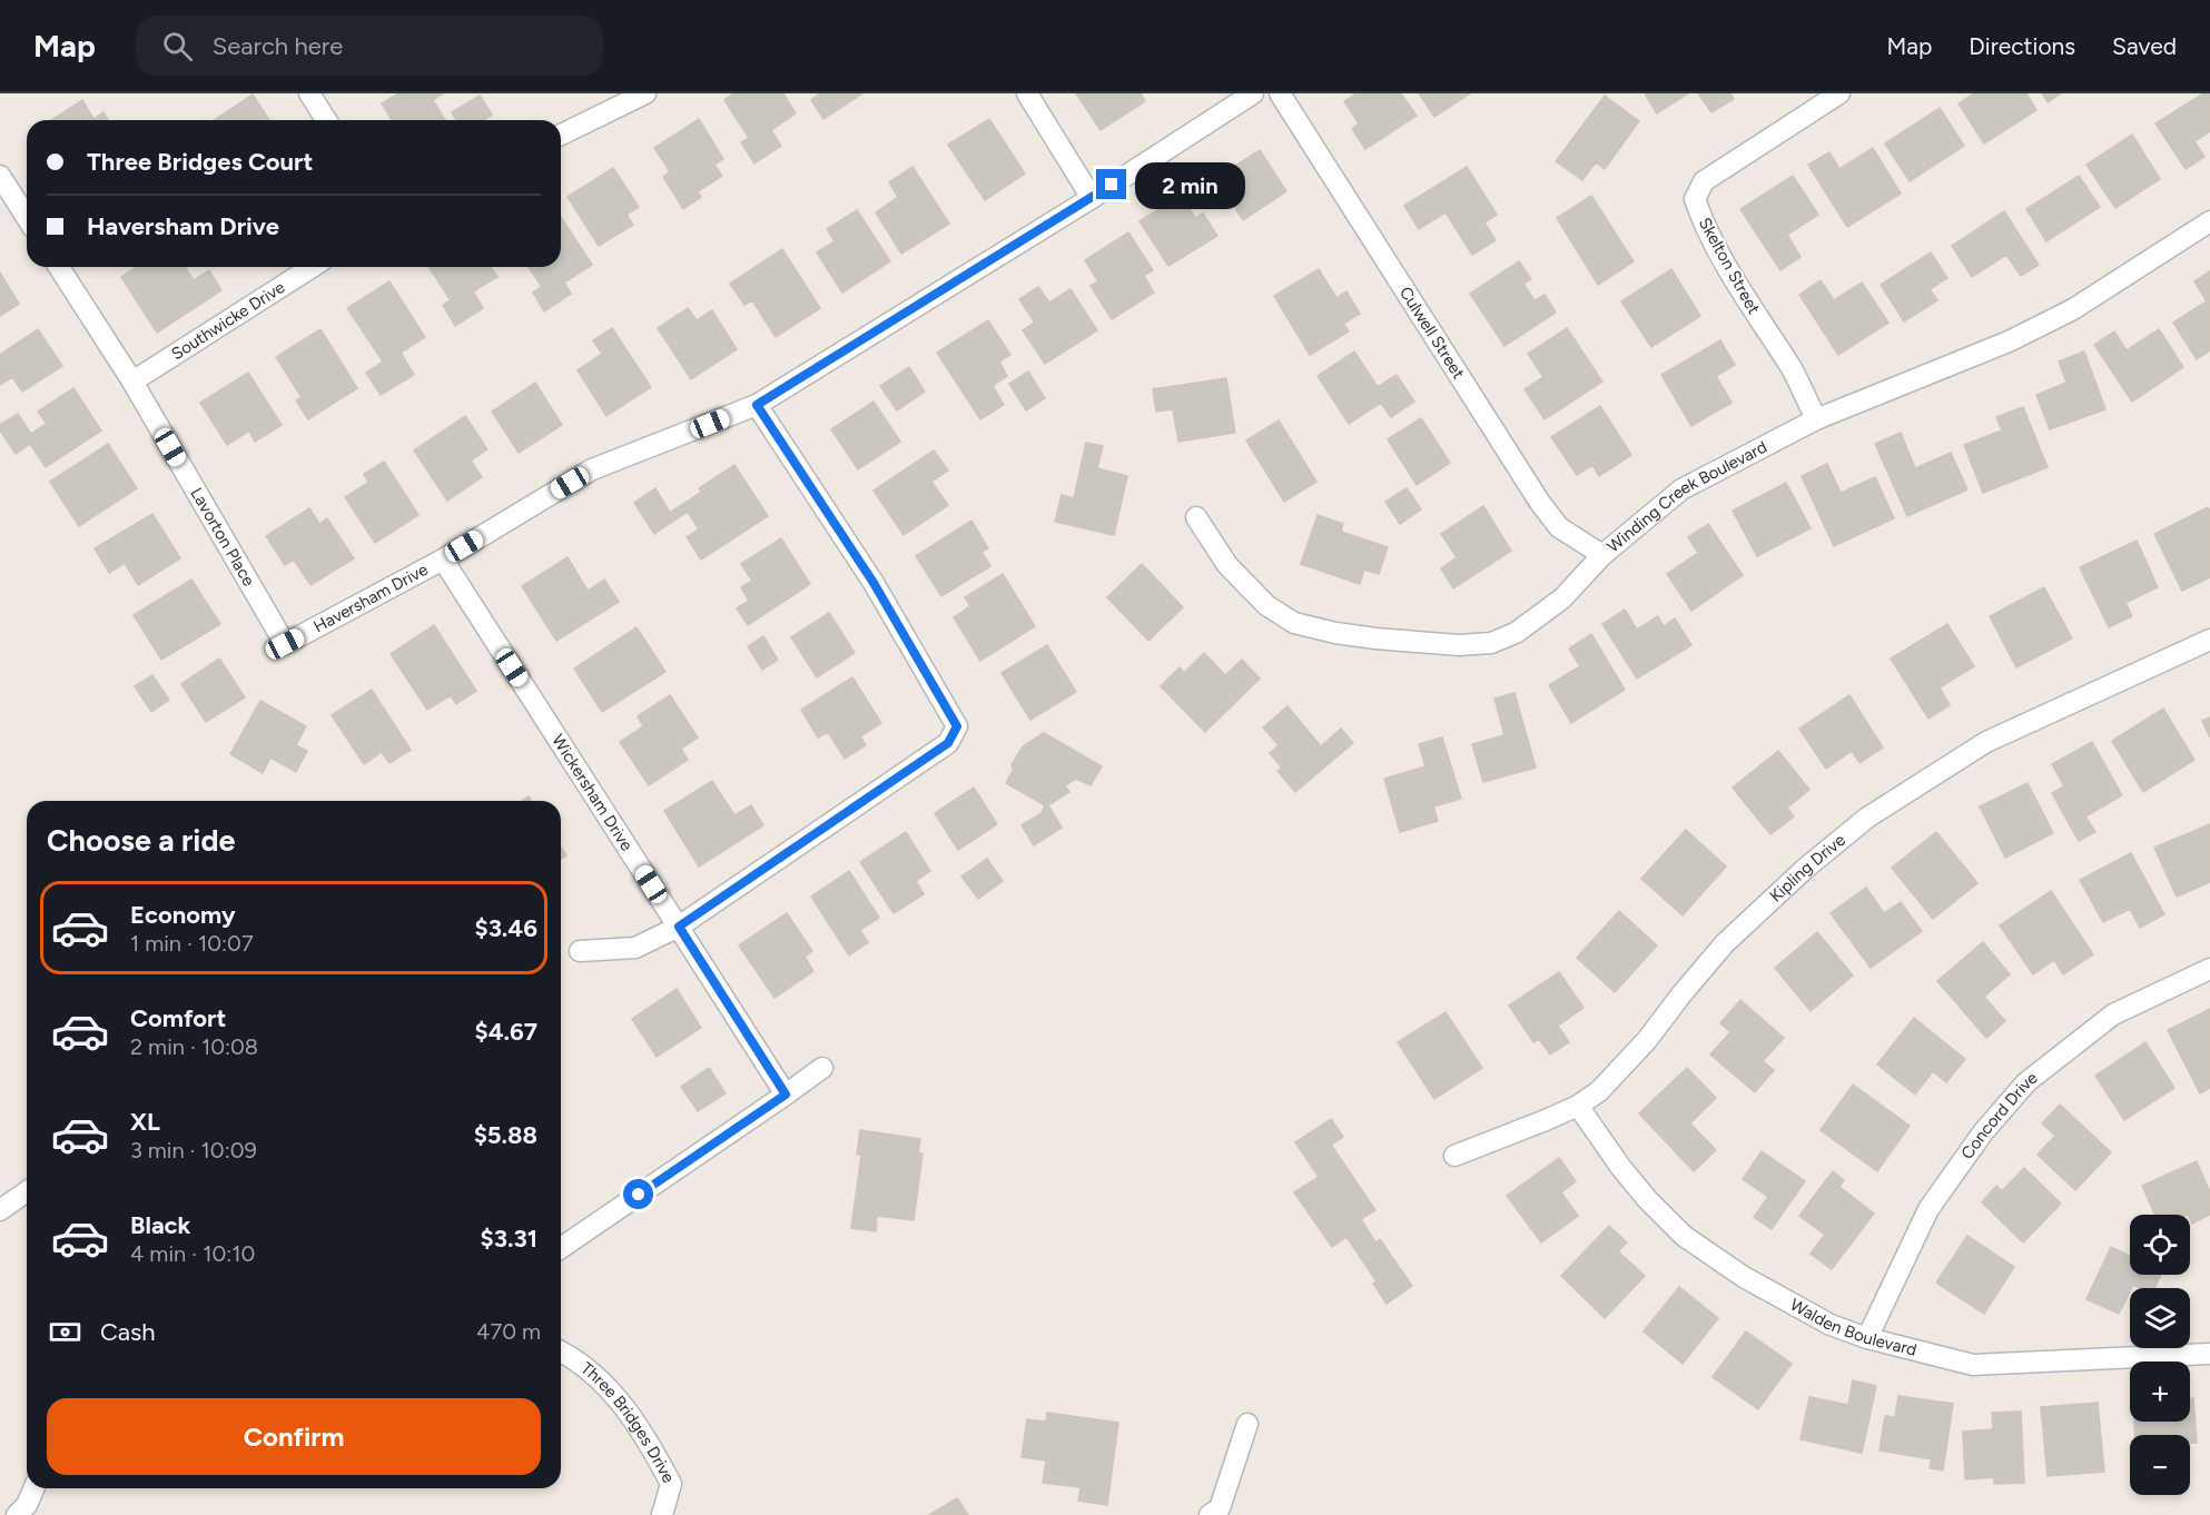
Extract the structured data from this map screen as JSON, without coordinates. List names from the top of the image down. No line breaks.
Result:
{"streets":{"street":["Skelton Street","Southwicke Drive","Culwell Street","Winding Creek Boulevard","Lavorton Place","Haversham Drive","Wickersham Drive","Kipling Drive","Concord Drive","Walden Boulevard","Three Bridges Drive"]},"crossings":[["Skelton Street","Winding Creek Boulevard"],["Southwicke Drive","Lavorton Place"],["Culwell Street","Winding Creek Boulevard"],["Lavorton Place","Haversham Drive"],["Haversham Drive","Wickersham Drive"],["Kipling Drive","Walden Boulevard"],["Concord Drive","Walden Boulevard"]],"page":{"header":"Map","search":"Search here","nav":["Map","Directions","Saved"],"banner":["Three Bridges Court","Haversham Drive"],"bubble":"2 min","heading":"Choose a ride","list":[{"name":"Economy","note":"1 min · 10:07","value":"$3.46"},{"name":"Comfort","note":"2 min · 10:08","value":"$4.67"},{"name":"XL","note":"3 min · 10:09","value":"$5.88"},{"name":"Black","note":"4 min · 10:10","value":"$3.31"}],"map_buttons":["+","−"],"pay":["Cash","470 m"],"buttons":"Confirm"}}
